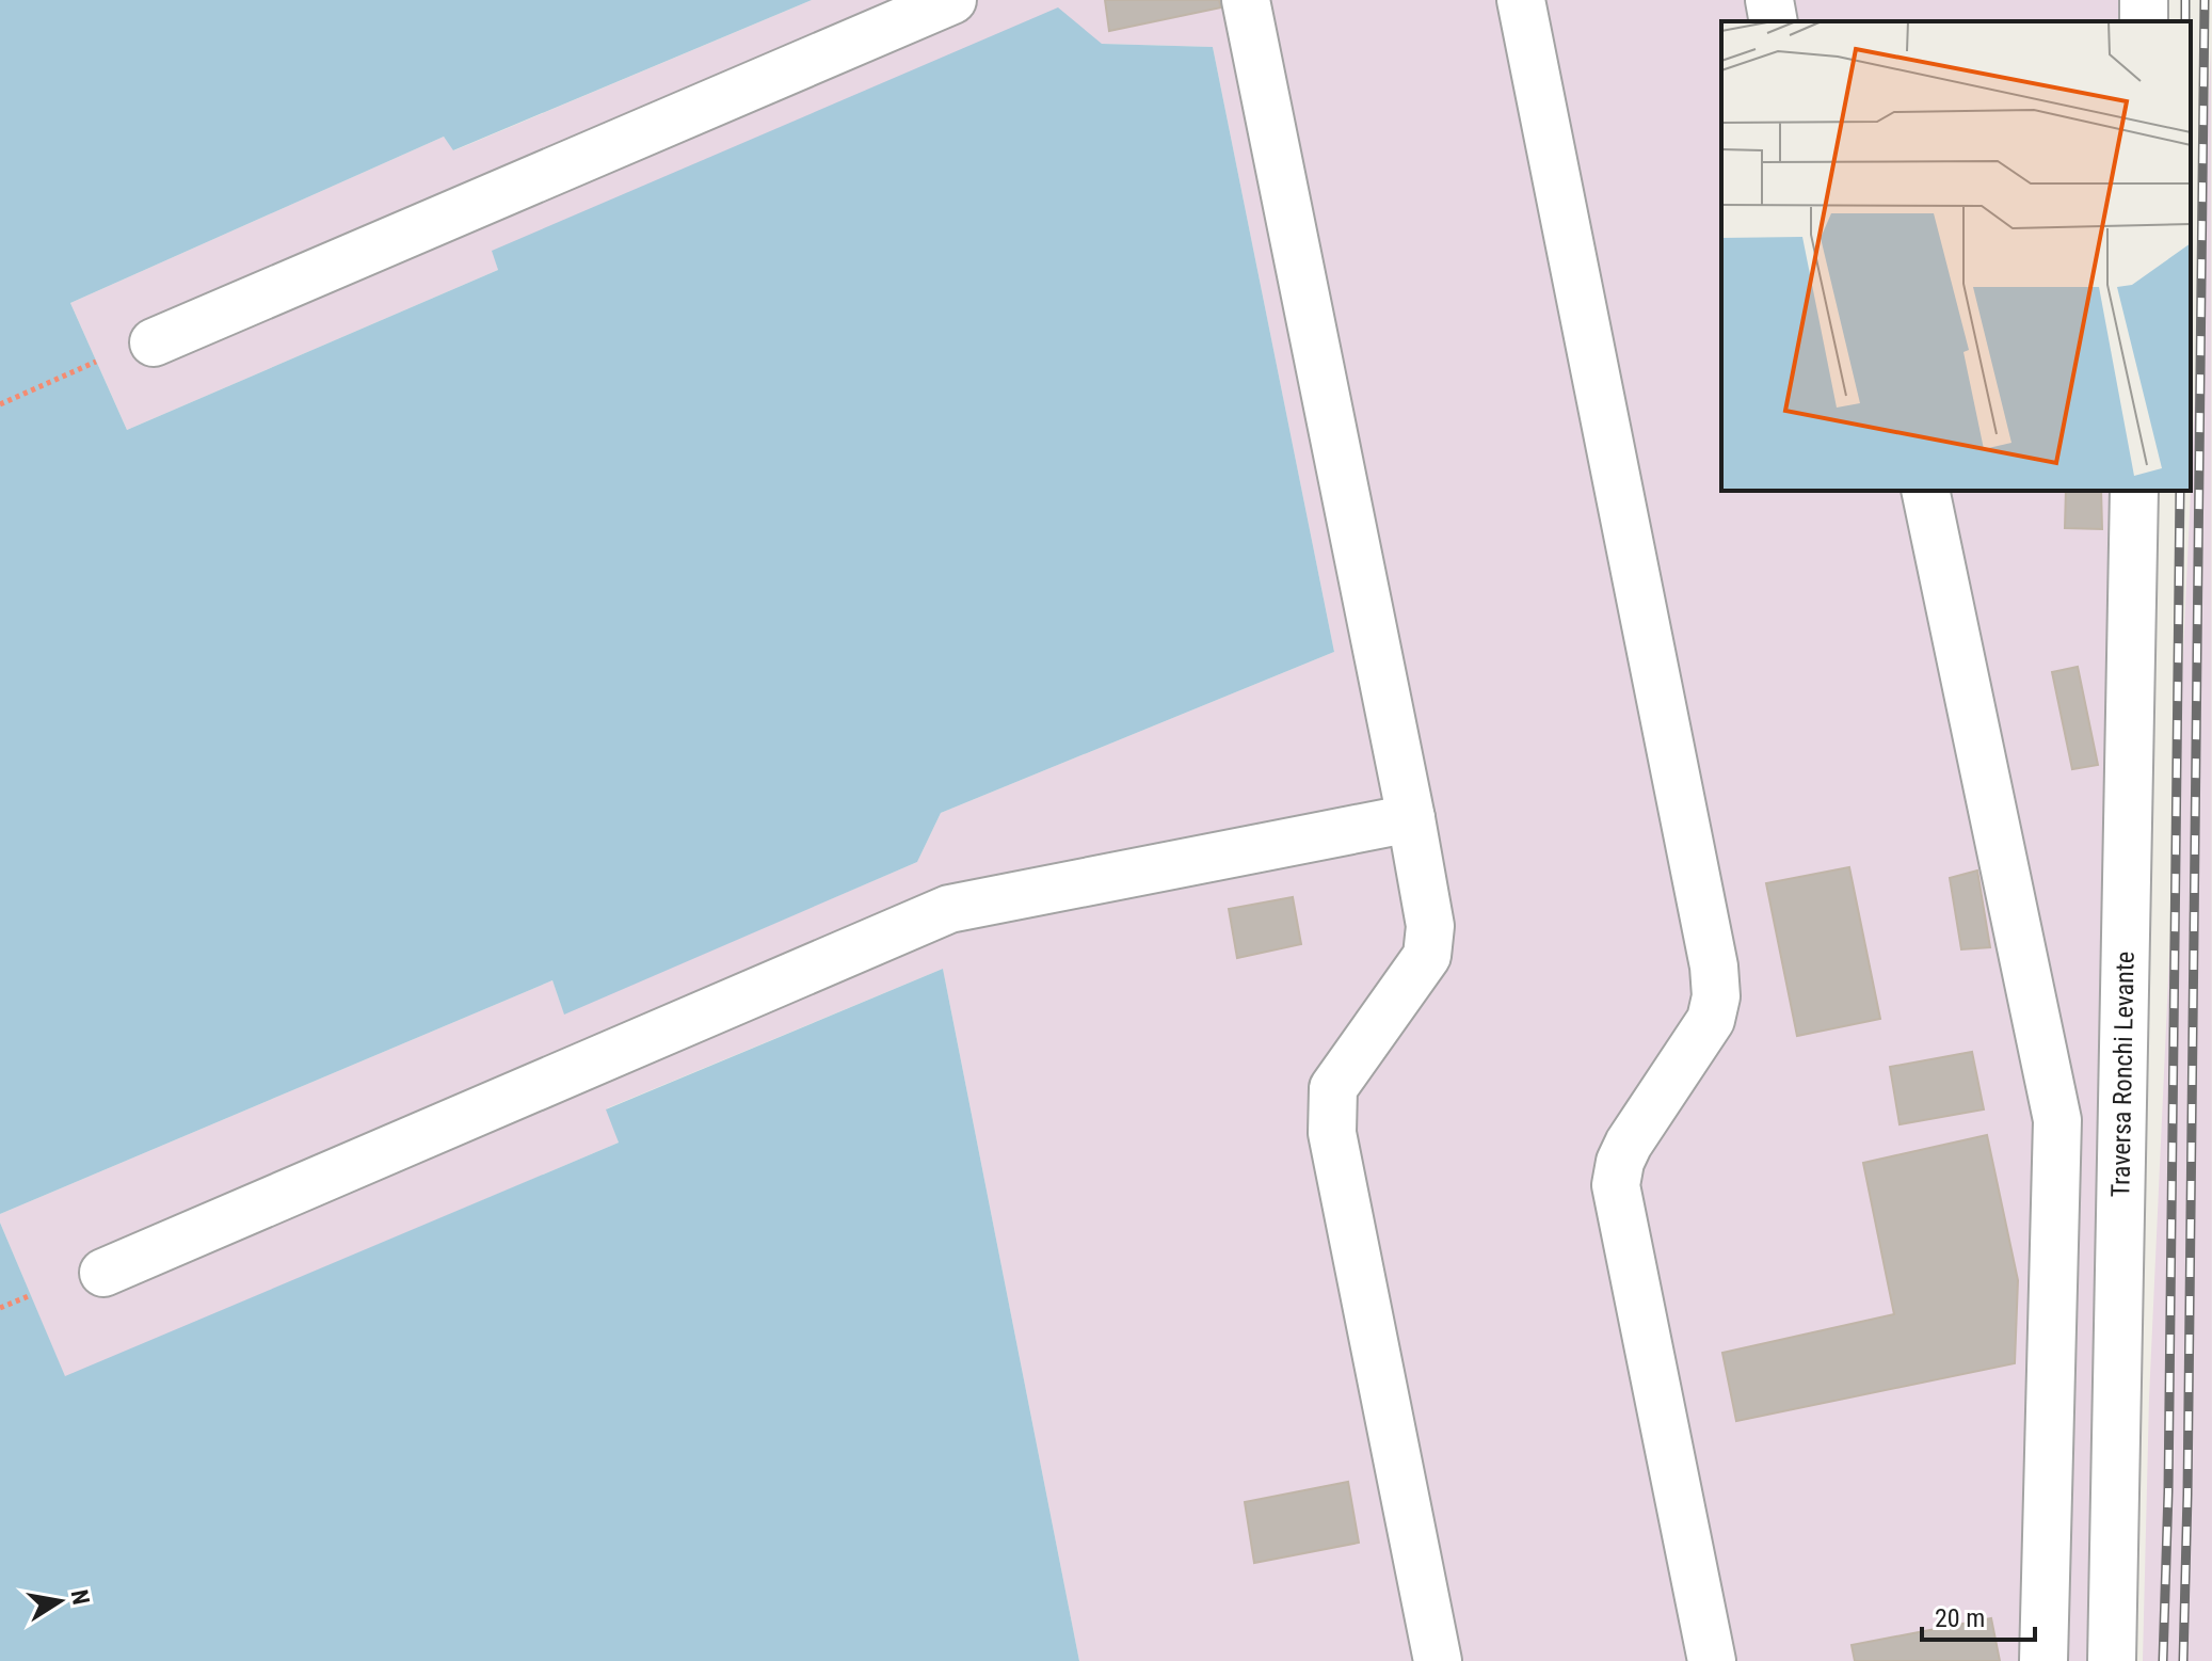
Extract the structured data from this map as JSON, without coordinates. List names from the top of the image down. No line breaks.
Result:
{"streets":{"street":["Traversa Ronchi Levante"]},"scale_bar":"20 m","north":"right"}
